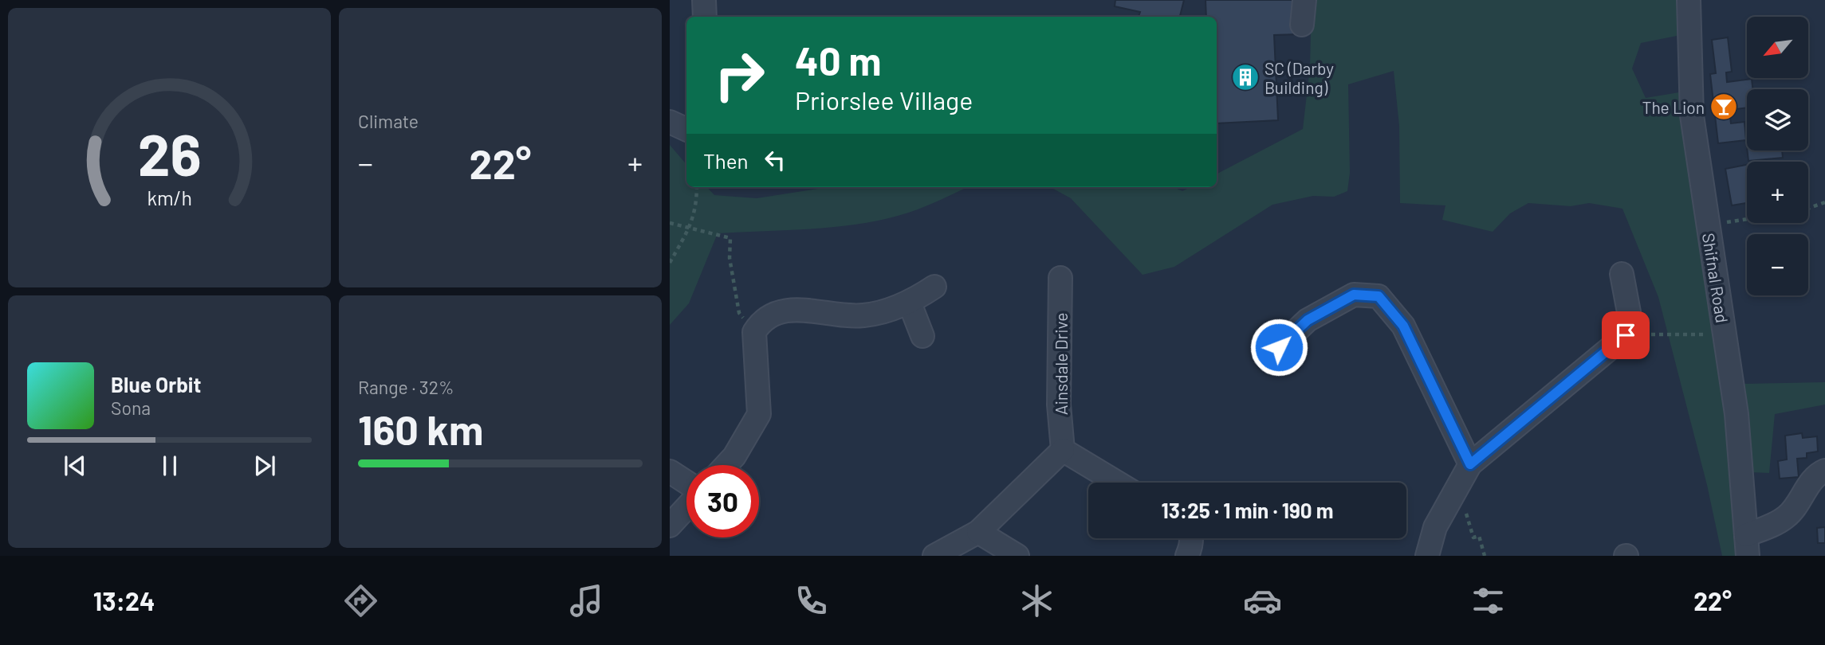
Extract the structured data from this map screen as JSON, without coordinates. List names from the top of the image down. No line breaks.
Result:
{"streets":{"street":["Shifnal Road","Ainsdale Drive"]},"places":{"building":["SC (Darby Building)"],"bar":["The Lion"]},"north":"bottom left","page":{"tile":["Climate",["Range · 32%","160 km"]],"map_buttons":["+","−"],"turn":["40 m","Priorslee Village"],"then":"Then","heat":["−","22°","+"],"song":["Blue Orbit","Sona"],"limit":"30","trip":"13:25 · 1 min · 190 m","tabs":["13:24","22°"],"gauge":["26","km/h"]}}
